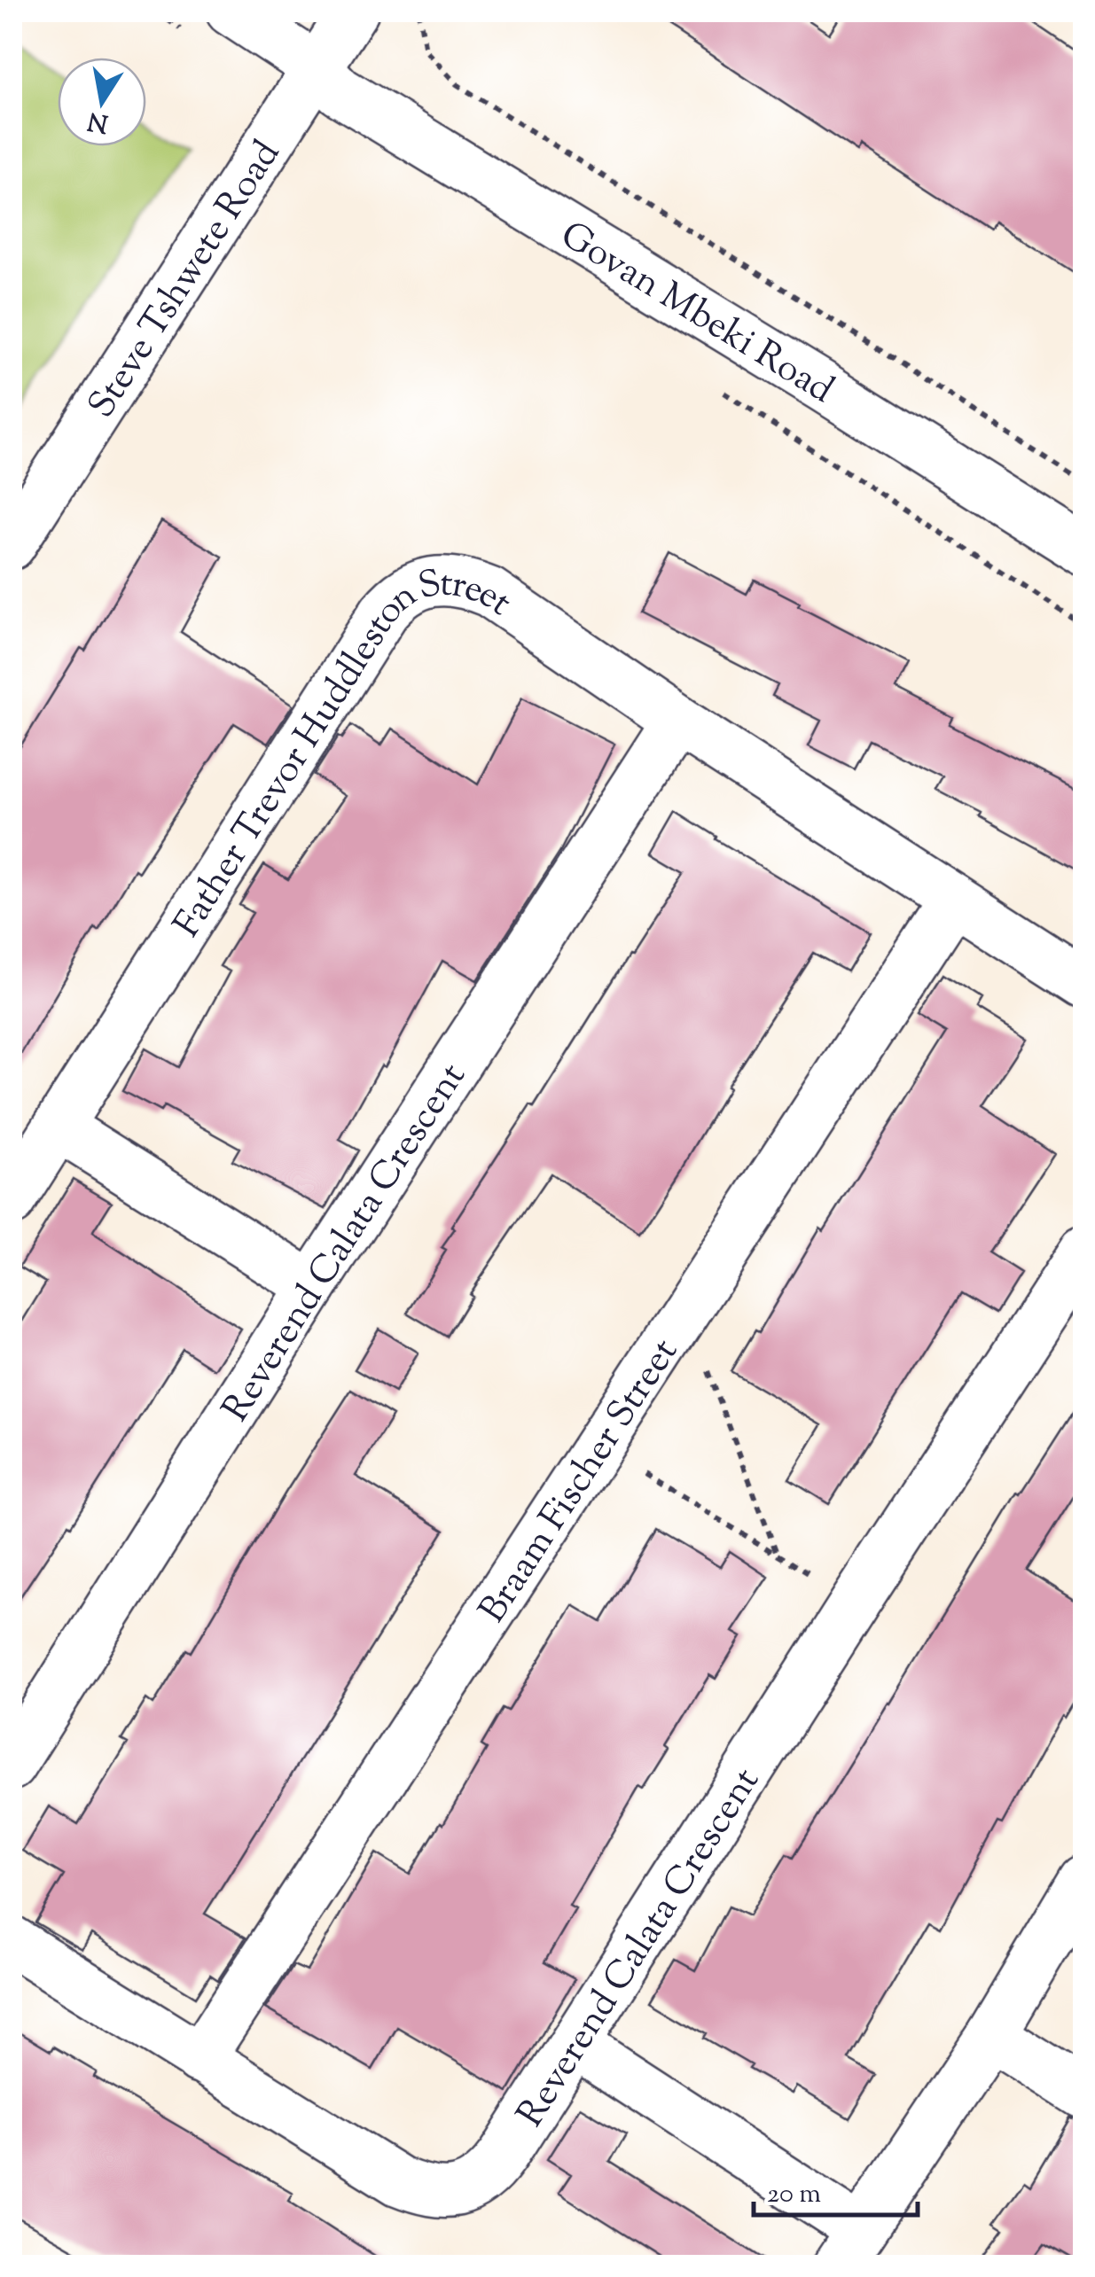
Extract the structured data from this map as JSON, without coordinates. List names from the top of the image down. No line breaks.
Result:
{"streets":{"street":["Steve Tshwete Road","Govan Mbeki Road","Father Trevor Huddleston Street","Reverend Calata Crescent","Braam Fischer Street"]},"crossings":[["Steve Tshwete Road","Govan Mbeki Road"],["Father Trevor Huddleston Street","Reverend Calata Crescent"],["Father Trevor Huddleston Street","Braam Fischer Street"],["Reverend Calata Crescent","Braam Fischer Street"]],"scale_bar":"20 m","north":"bottom"}
